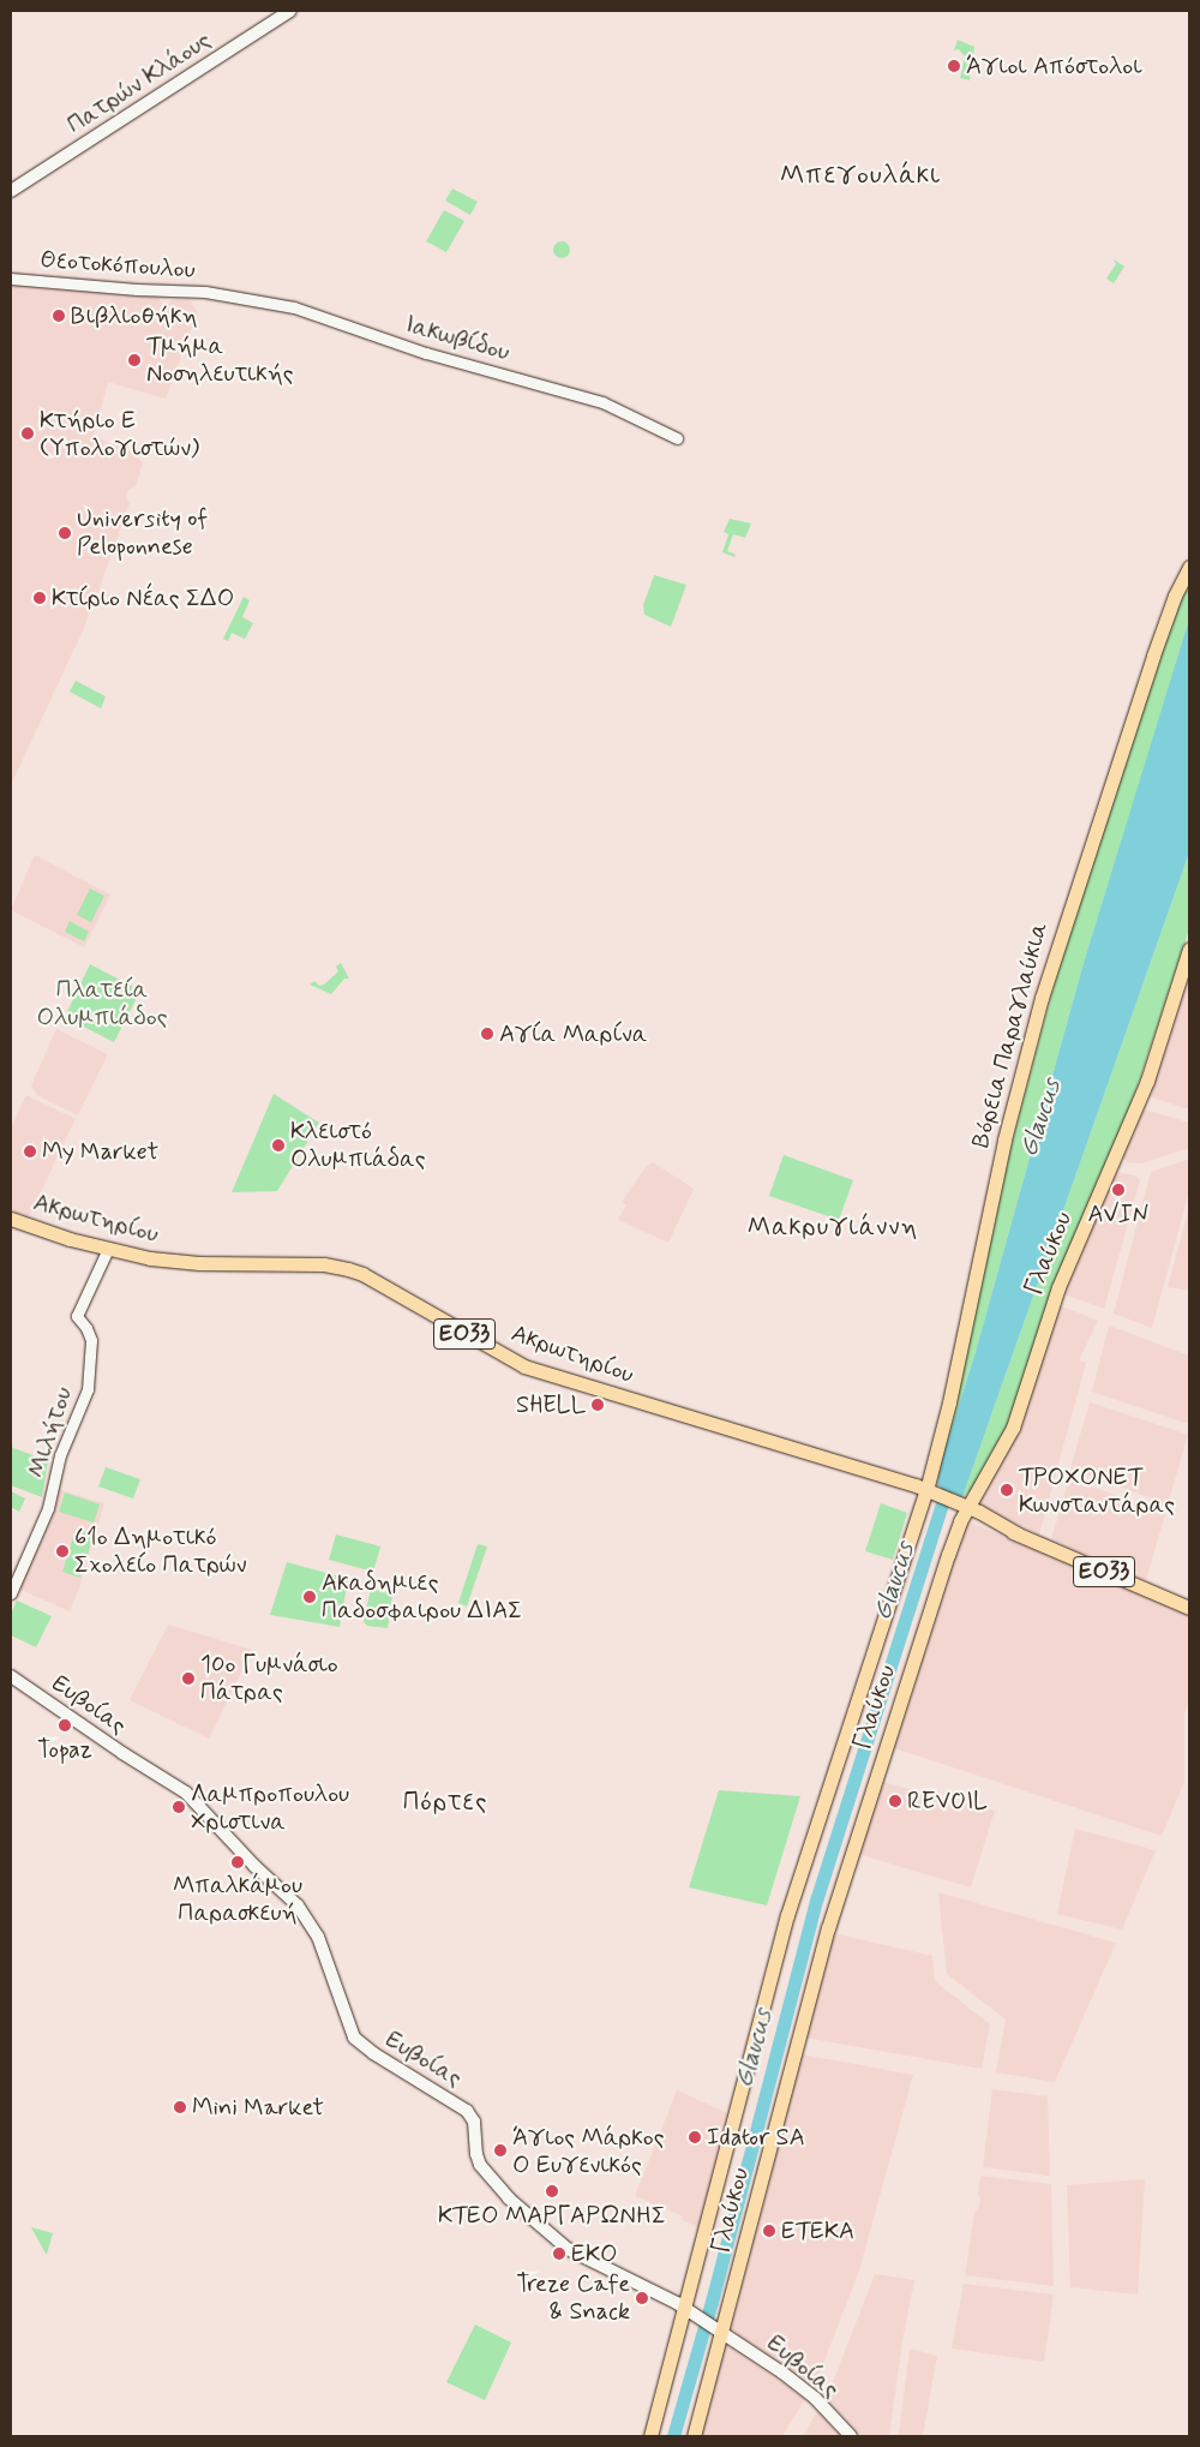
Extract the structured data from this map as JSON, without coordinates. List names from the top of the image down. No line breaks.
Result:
{"streets":{"main road":["Πατρών Κλάους","Βόρεια Παραγλαύκια","Ακρωτηρίου","Γλαύκου","ΕΟ33","Ευβοίας"],"street":["Θεοτοκόπουλου","Ιακωβίδου","Μιλήτου"]},"crossings":[["Θεοτοκόπουλου","Ιακωβίδου"],["Βόρεια Παραγλαύκια","Ακρωτηρίου"],["Βόρεια Παραγλαύκια","Γλαύκου"],["Ακρωτηρίου","Γλαύκου"],["Ακρωτηρίου","ΕΟ33"],["Ακρωτηρίου","Μιλήτου"],["Γλαύκου","ΕΟ33"],["Γλαύκου","Ευβοίας"]],"districts":["Μπεγουλάκι","Μακρυγιάννη","Πόρτες"],"water":["Glaucus"],"parks":["Πλατεία Ολυμπιάδος"],"places":["Άγιοι Απόστολοι","Βιβλιοθήκη","Τμήμα Νοσηλευτικής","Κτήριο Ε (Υπολογιστών)","University of Peloponnese","Κτίριο Νέας ΣΔΟ","Αγία Μαρίνα","Κλειστό Ολυμπιάδας","My Market","AVIN","SHELL","ΤΡΟΧΟΝΕΤ Κωνσταντάρας","61ο Δημοτικό Σχολείο Πατρών","Ακαδημιες Παδοσφαιρου ΔΙΑΣ","10ο Γυμνάσιο Πάτρας","Topaz","REVOIL","Λαμπροπουλου Χριστινα","Μπαλκάμου Παρασκευή","Mini Market","Idator SA","Άγιος Μάρκος Ο Ευγενικός","ΚΤΕΟ ΜΑΡΓΑΡΩΝΗΣ","ΕΤΕΚΑ","ΕΚΟ","Treze Cafe & Snack"]}
